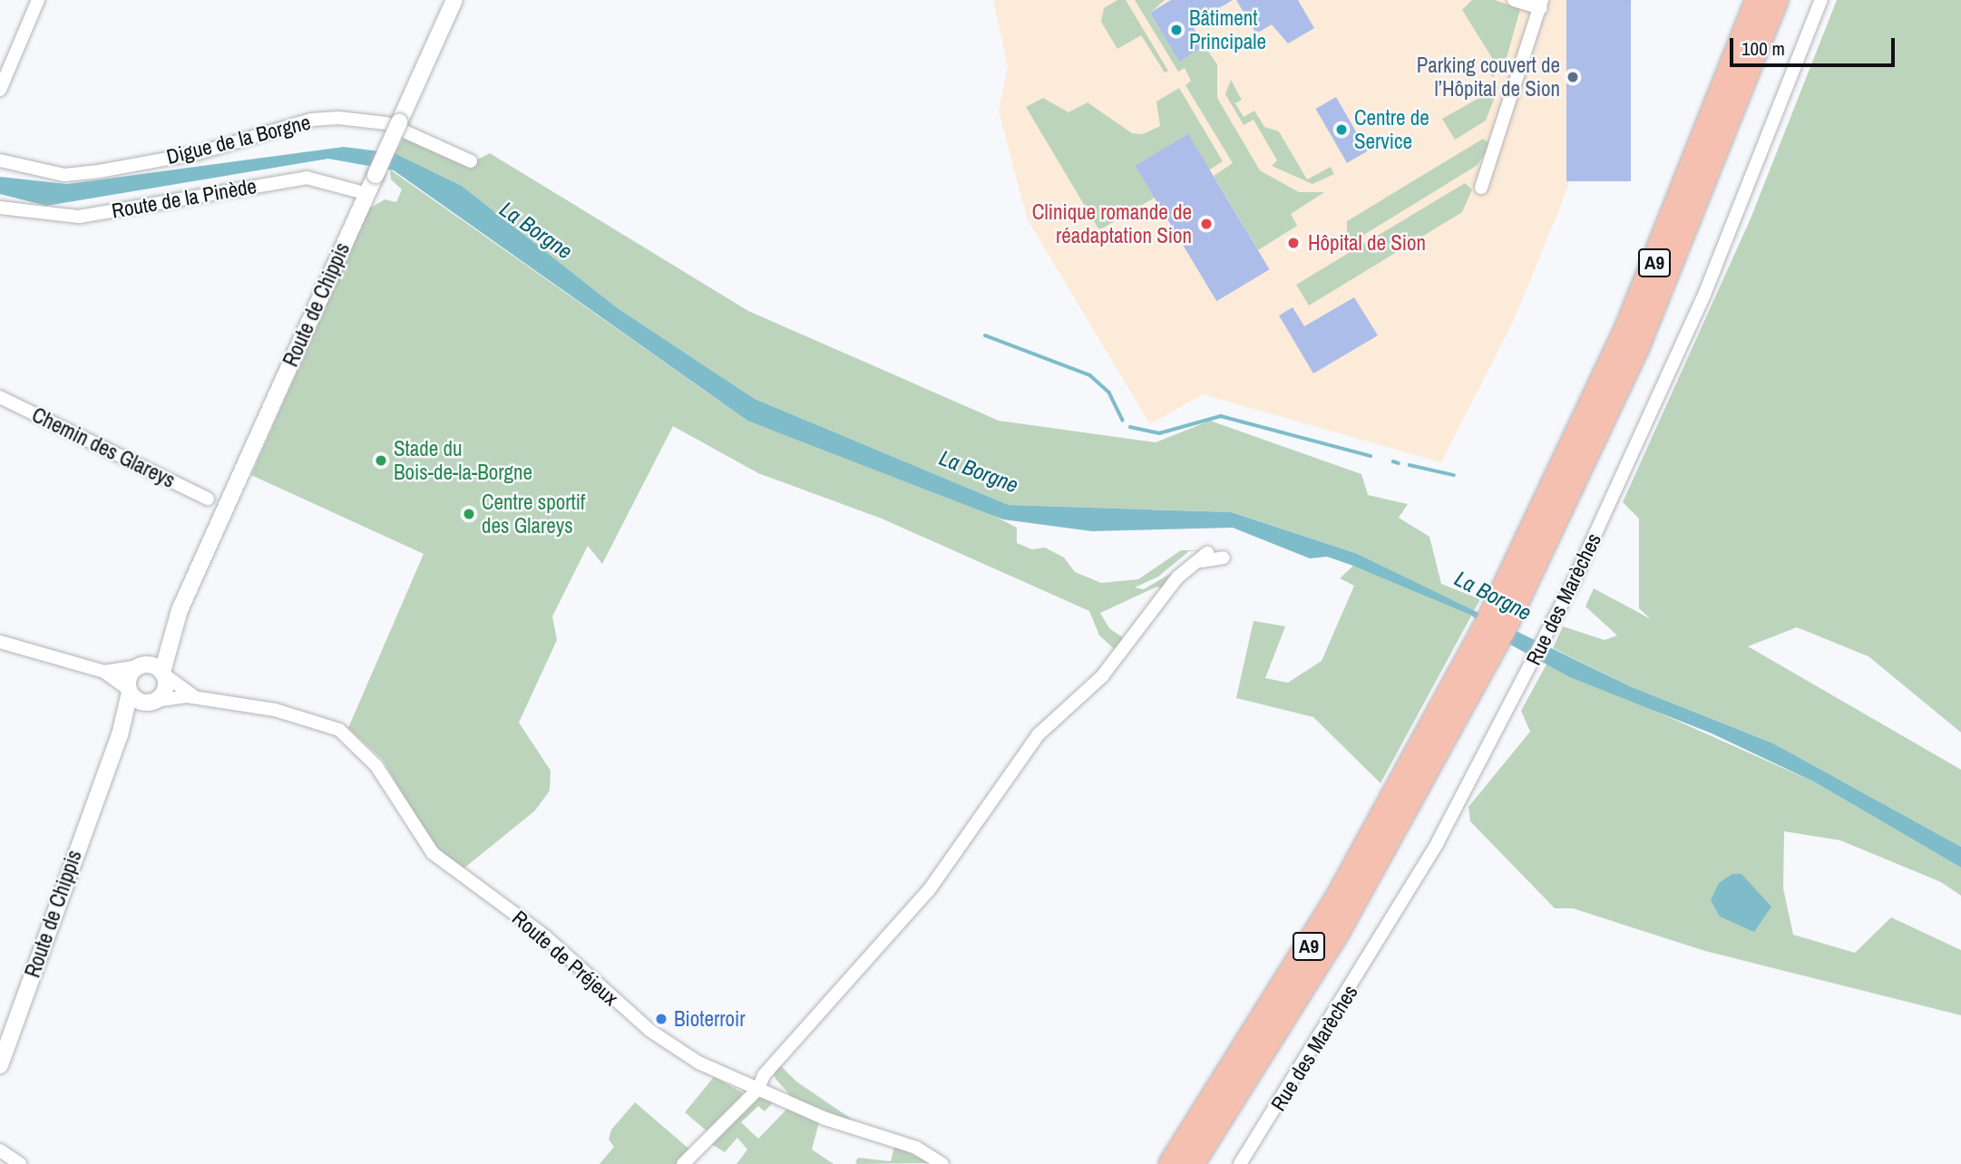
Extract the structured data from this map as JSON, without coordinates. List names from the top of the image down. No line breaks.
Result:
{"streets":{"highway":["A9"],"street":["Digue de la Borgne","Route de la Pinède","Route de Chippis","Chemin des Glareys","Rue des Marèches","Route de Préjeux"]},"crossings":[["Route de la Pinède","Route de Chippis"],["Route de Chippis","Route de Préjeux"]],"water":["La Borgne"],"places":["Bâtiment Principale","Parking couvert de l’Hôpital de Sion","Centre de Service","Clinique romande de réadaptation Sion","Hôpital de Sion","Stade du Bois-de-la-Borgne","Centre sportif des Glareys","Bioterroir"],"scale_bar":"100 m"}
